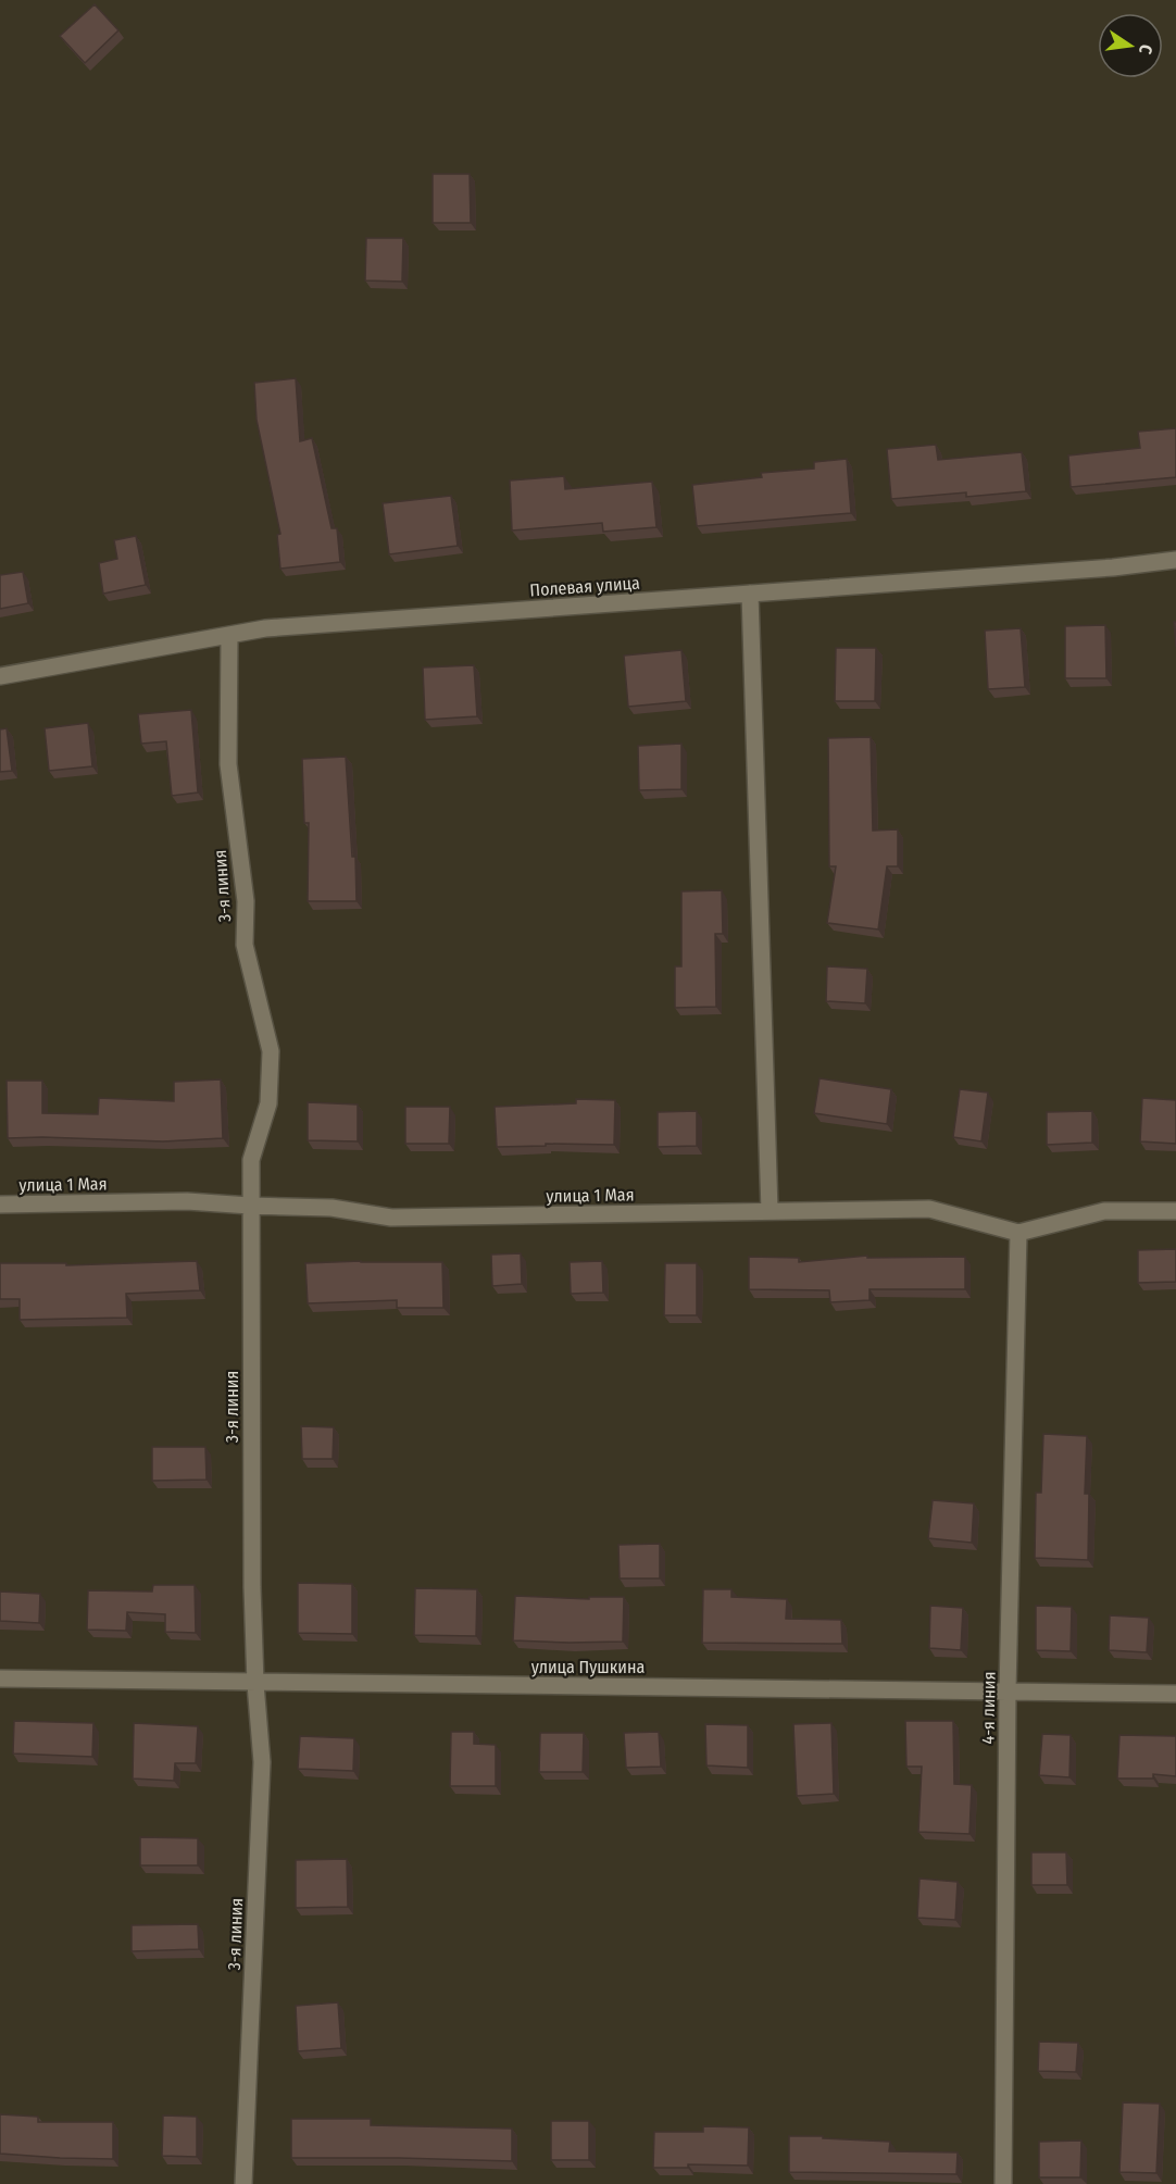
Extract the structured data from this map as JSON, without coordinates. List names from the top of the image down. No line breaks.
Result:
{"streets":{"street":["Полевая улица","3-я линия","улица 1 Мая","улица Пушкина","4-я линия"]},"crossings":[["Полевая улица","3-я линия"],["3-я линия","улица 1 Мая"],["3-я линия","улица Пушкина"],["улица 1 Мая","4-я линия"],["улица Пушкина","4-я линия"]],"north":"right"}
